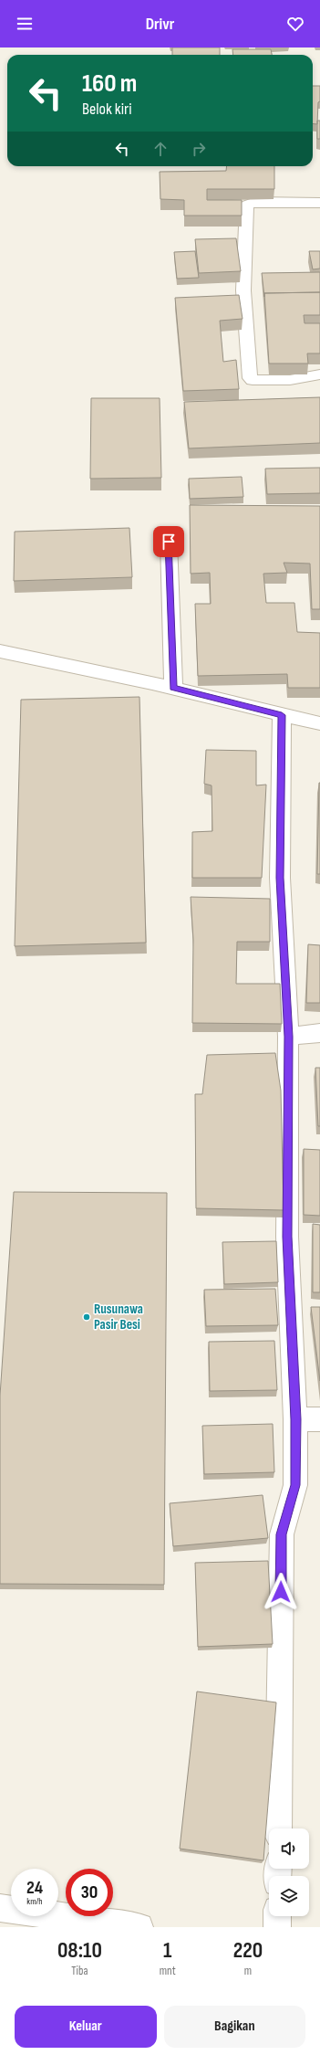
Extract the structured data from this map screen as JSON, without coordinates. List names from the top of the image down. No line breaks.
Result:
{"places":["Rusunawa Pasir Besi"],"page":{"header":"Drivr","turn":["160 m","Belok kiri"],"speed":"24 km/h","limit":"30","eta":["08:10","Tiba","1","mnt","220","m"],"buttons":["Keluar","Bagikan"]}}
